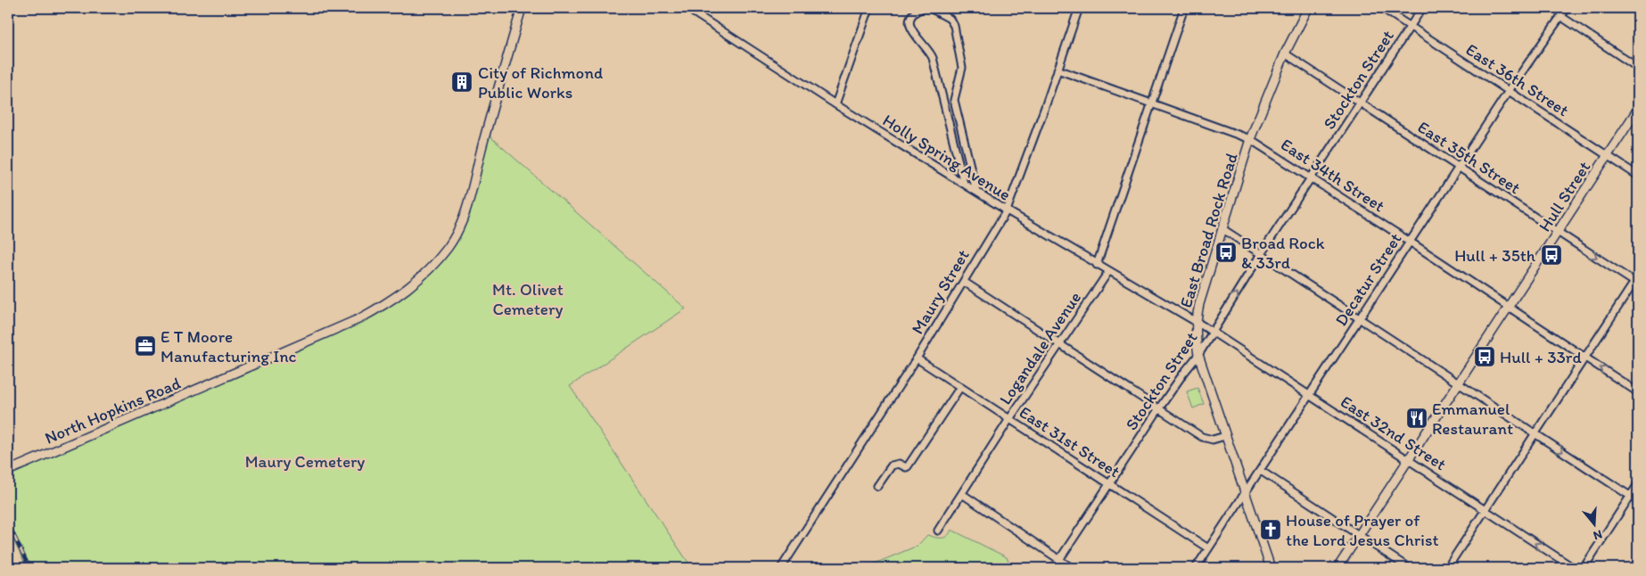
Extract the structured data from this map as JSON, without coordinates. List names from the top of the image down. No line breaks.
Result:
{"streets":{"main road":["Hull Street","East Broad Rock Road","North Hopkins Road"],"street":["Stockton Street","East 36th Street","Holly Spring Avenue","East 35th Street","East 34th Street","Decatur Street","Maury Street","Logandale Avenue","East 32nd Street","East 31st Street"]},"crossings":[["Stockton Street","East 36th Street"],["Stockton Street","East 35th Street"],["Stockton Street","East 34th Street"],["Stockton Street","East Broad Rock Road"],["Stockton Street","East 32nd Street"],["Stockton Street","East 31st Street"],["East 36th Street","Hull Street"],["East 36th Street","Decatur Street"],["Holly Spring Avenue","East Broad Rock Road"],["Holly Spring Avenue","Maury Street"],["Holly Spring Avenue","Logandale Avenue"],["Holly Spring Avenue","East 32nd Street"],["East 35th Street","Hull Street"],["East 35th Street","East Broad Rock Road"],["East 35th Street","Decatur Street"],["East 34th Street","Hull Street"],["East 34th Street","East Broad Rock Road"],["East 34th Street","Decatur Street"],["East 34th Street","Maury Street"],["Hull Street","East 32nd Street"],["East Broad Rock Road","Decatur Street"],["East Broad Rock Road","East 32nd Street"],["Decatur Street","East 32nd Street"],["Decatur Street","East 31st Street"],["Maury Street","East 31st Street"],["Logandale Avenue","East 31st Street"]],"parks":["Mt. Olivet Cemetery","Maury Cemetery"],"places":{"building":["City of Richmond Public Works"],"bus stop":["Broad Rock & 33rd","Hull + 35th","Hull + 33rd"],"office":["E T Moore Manufacturing Inc"],"restaurant":["Emmanuel Restaurant"],"church":["House of Prayer of the Lord Jesus Christ"]},"north":"bottom"}
